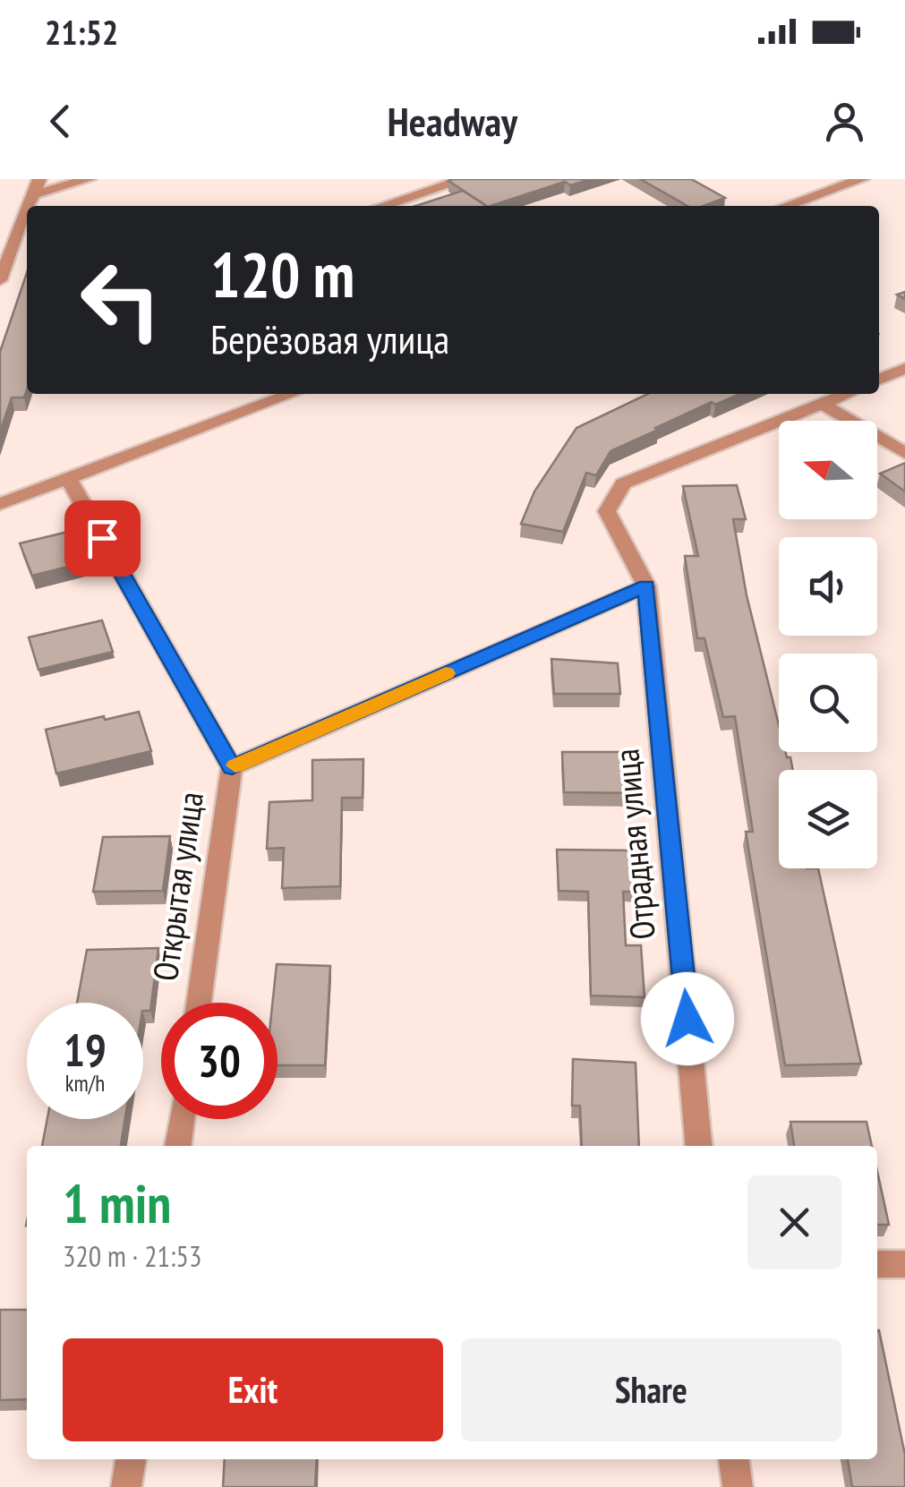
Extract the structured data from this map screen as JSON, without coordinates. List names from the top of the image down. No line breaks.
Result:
{"streets":{"street":["Отрадная улица","Открытая улица"]},"north":"left","page":{"status":"21:52","header":"Headway","turn":["120 m","Берёзовая улица"],"speed":"19 km/h","limit":"30","heading":["1 min","320 m · 21:53"],"buttons":["Exit","Share"]}}
